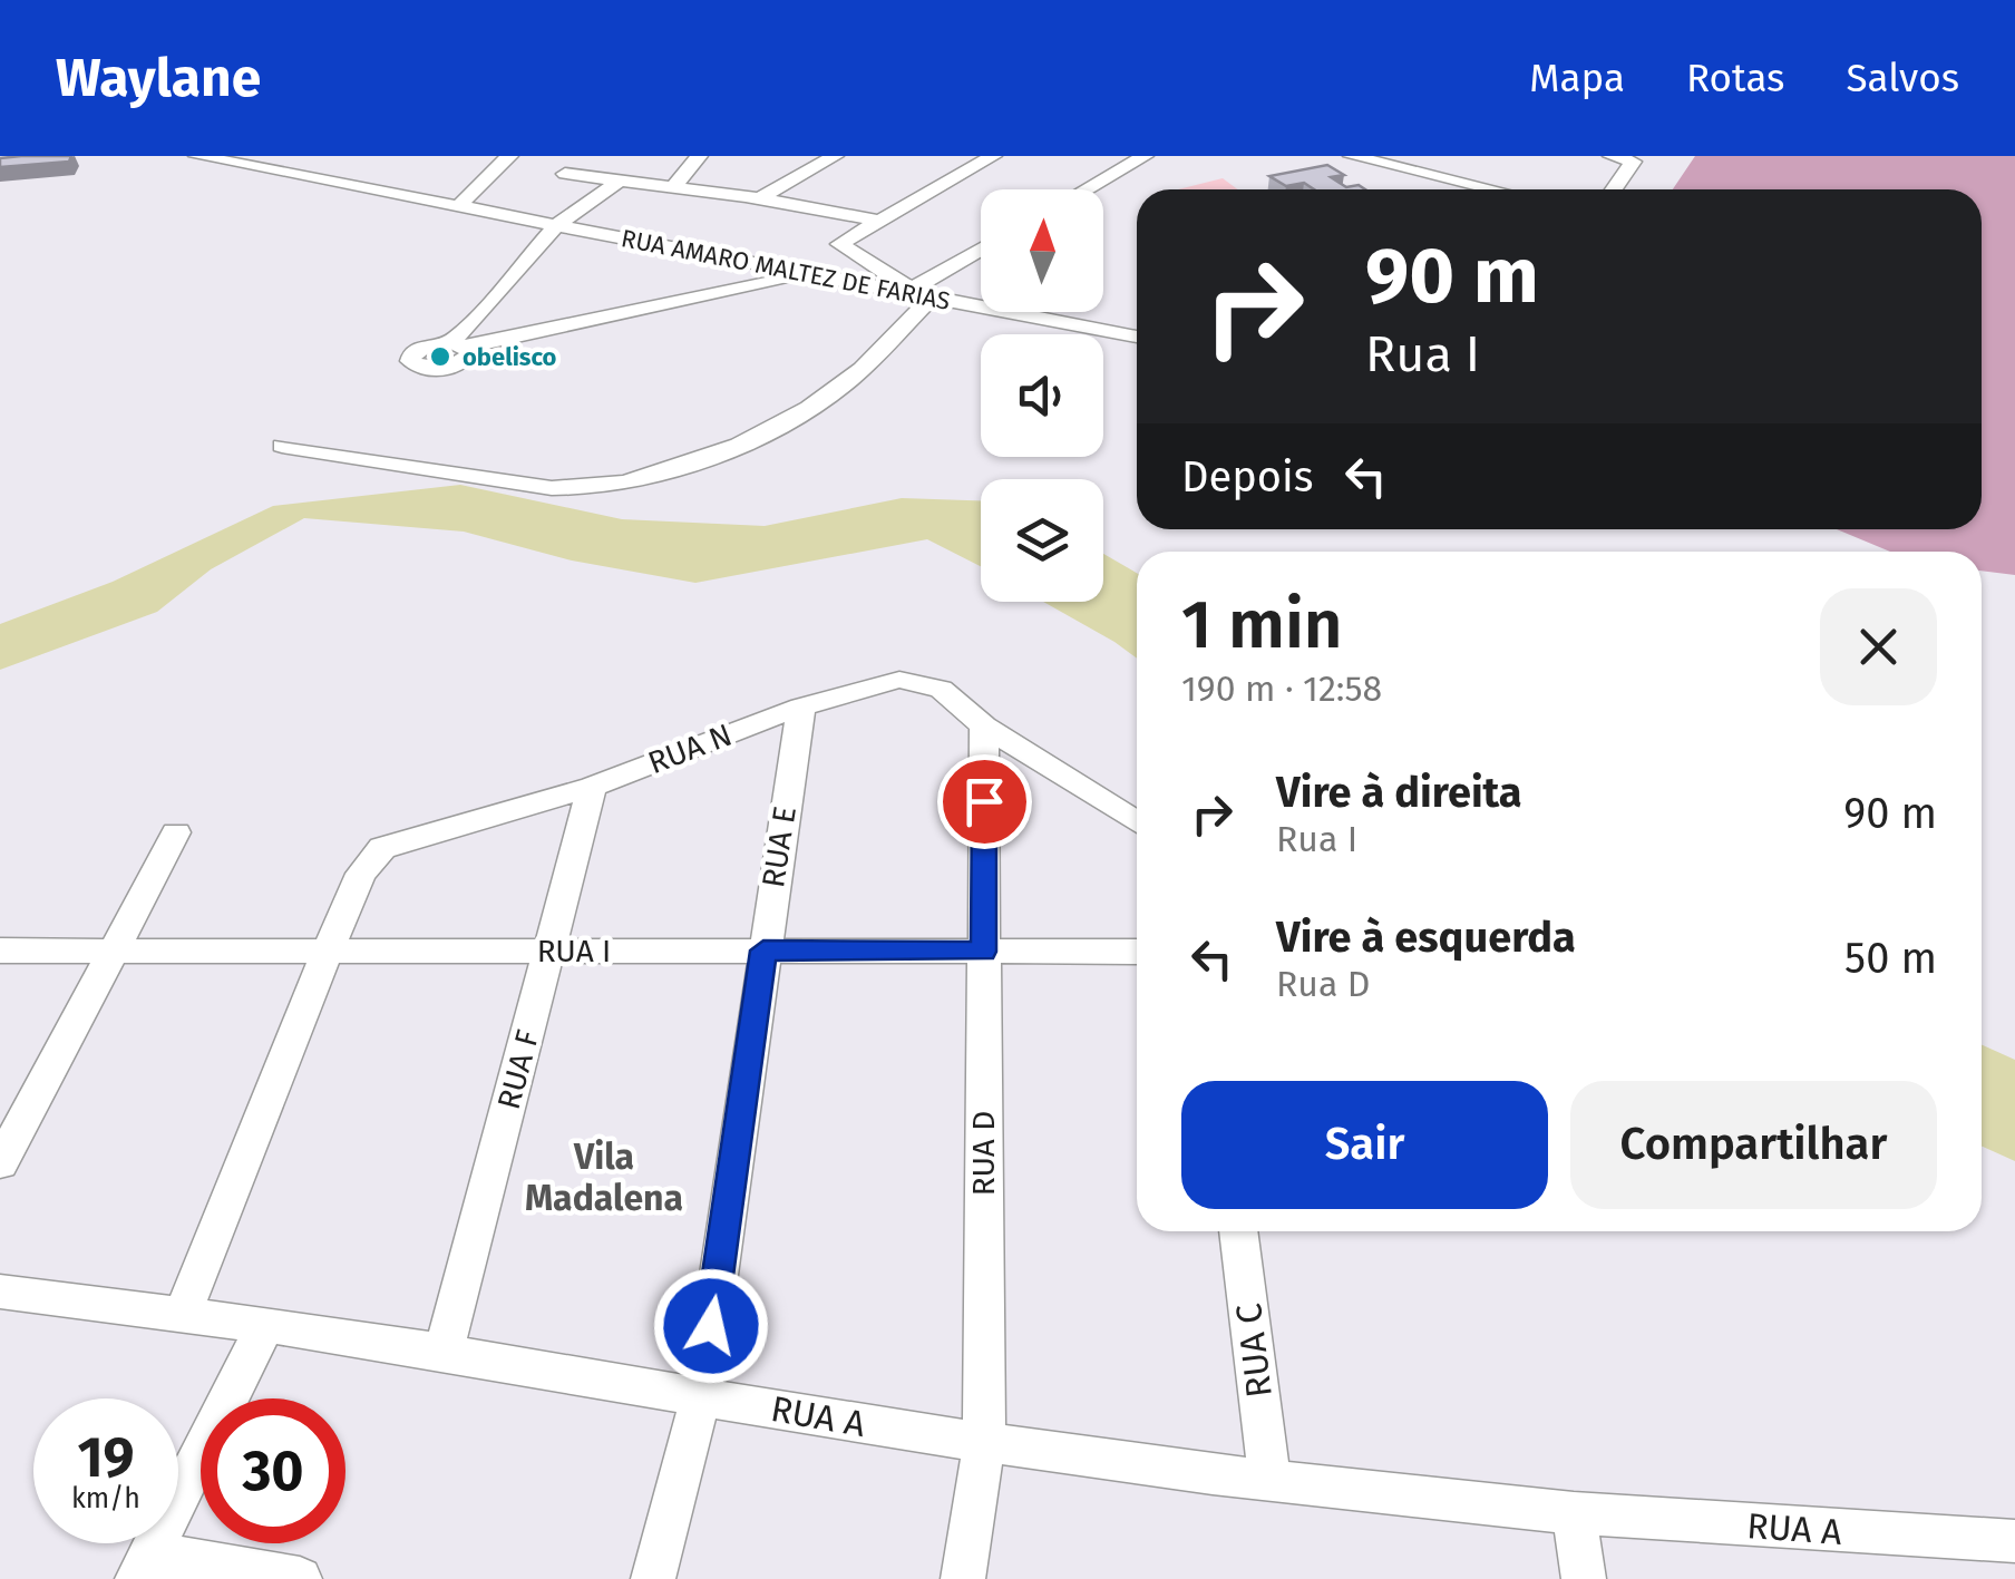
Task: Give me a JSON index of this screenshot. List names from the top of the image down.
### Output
{
  "streets": {
    "street": [
      "RUA AMARO MALTEZ DE FARIAS",
      "RUA N",
      "RUA E",
      "RUA I",
      "RUA F",
      "RUA D",
      "RUA C",
      "RUA A"
    ]
  },
  "crossings": [
    ["RUA N", "RUA E"],
    ["RUA N", "RUA I"],
    ["RUA N", "RUA F"],
    ["RUA N", "RUA D"],
    ["RUA E", "RUA I"],
    ["RUA E", "RUA A"],
    ["RUA I", "RUA F"],
    ["RUA I", "RUA D"],
    ["RUA F", "RUA A"],
    ["RUA D", "RUA A"],
    ["RUA C", "RUA A"]
  ],
  "districts": ["Vila Madalena"],
  "places": ["obelisco"],
  "north": "top",
  "page": {
    "header": "Waylane",
    "nav": ["Mapa", "Rotas", "Salvos"],
    "turn": ["90 m", "Rua I"],
    "then": "Depois",
    "heading": ["1 min", "190 m · 12:58"],
    "list": [
      {
        "name": "Vire à direita",
        "note": "Rua I",
        "value": "90 m"
      },
      {
        "name": "Vire à esquerda",
        "note": "Rua D",
        "value": "50 m"
      }
    ],
    "buttons": ["Sair", "Compartilhar"],
    "speed": "19 km/h",
    "limit": "30"
  }
}
